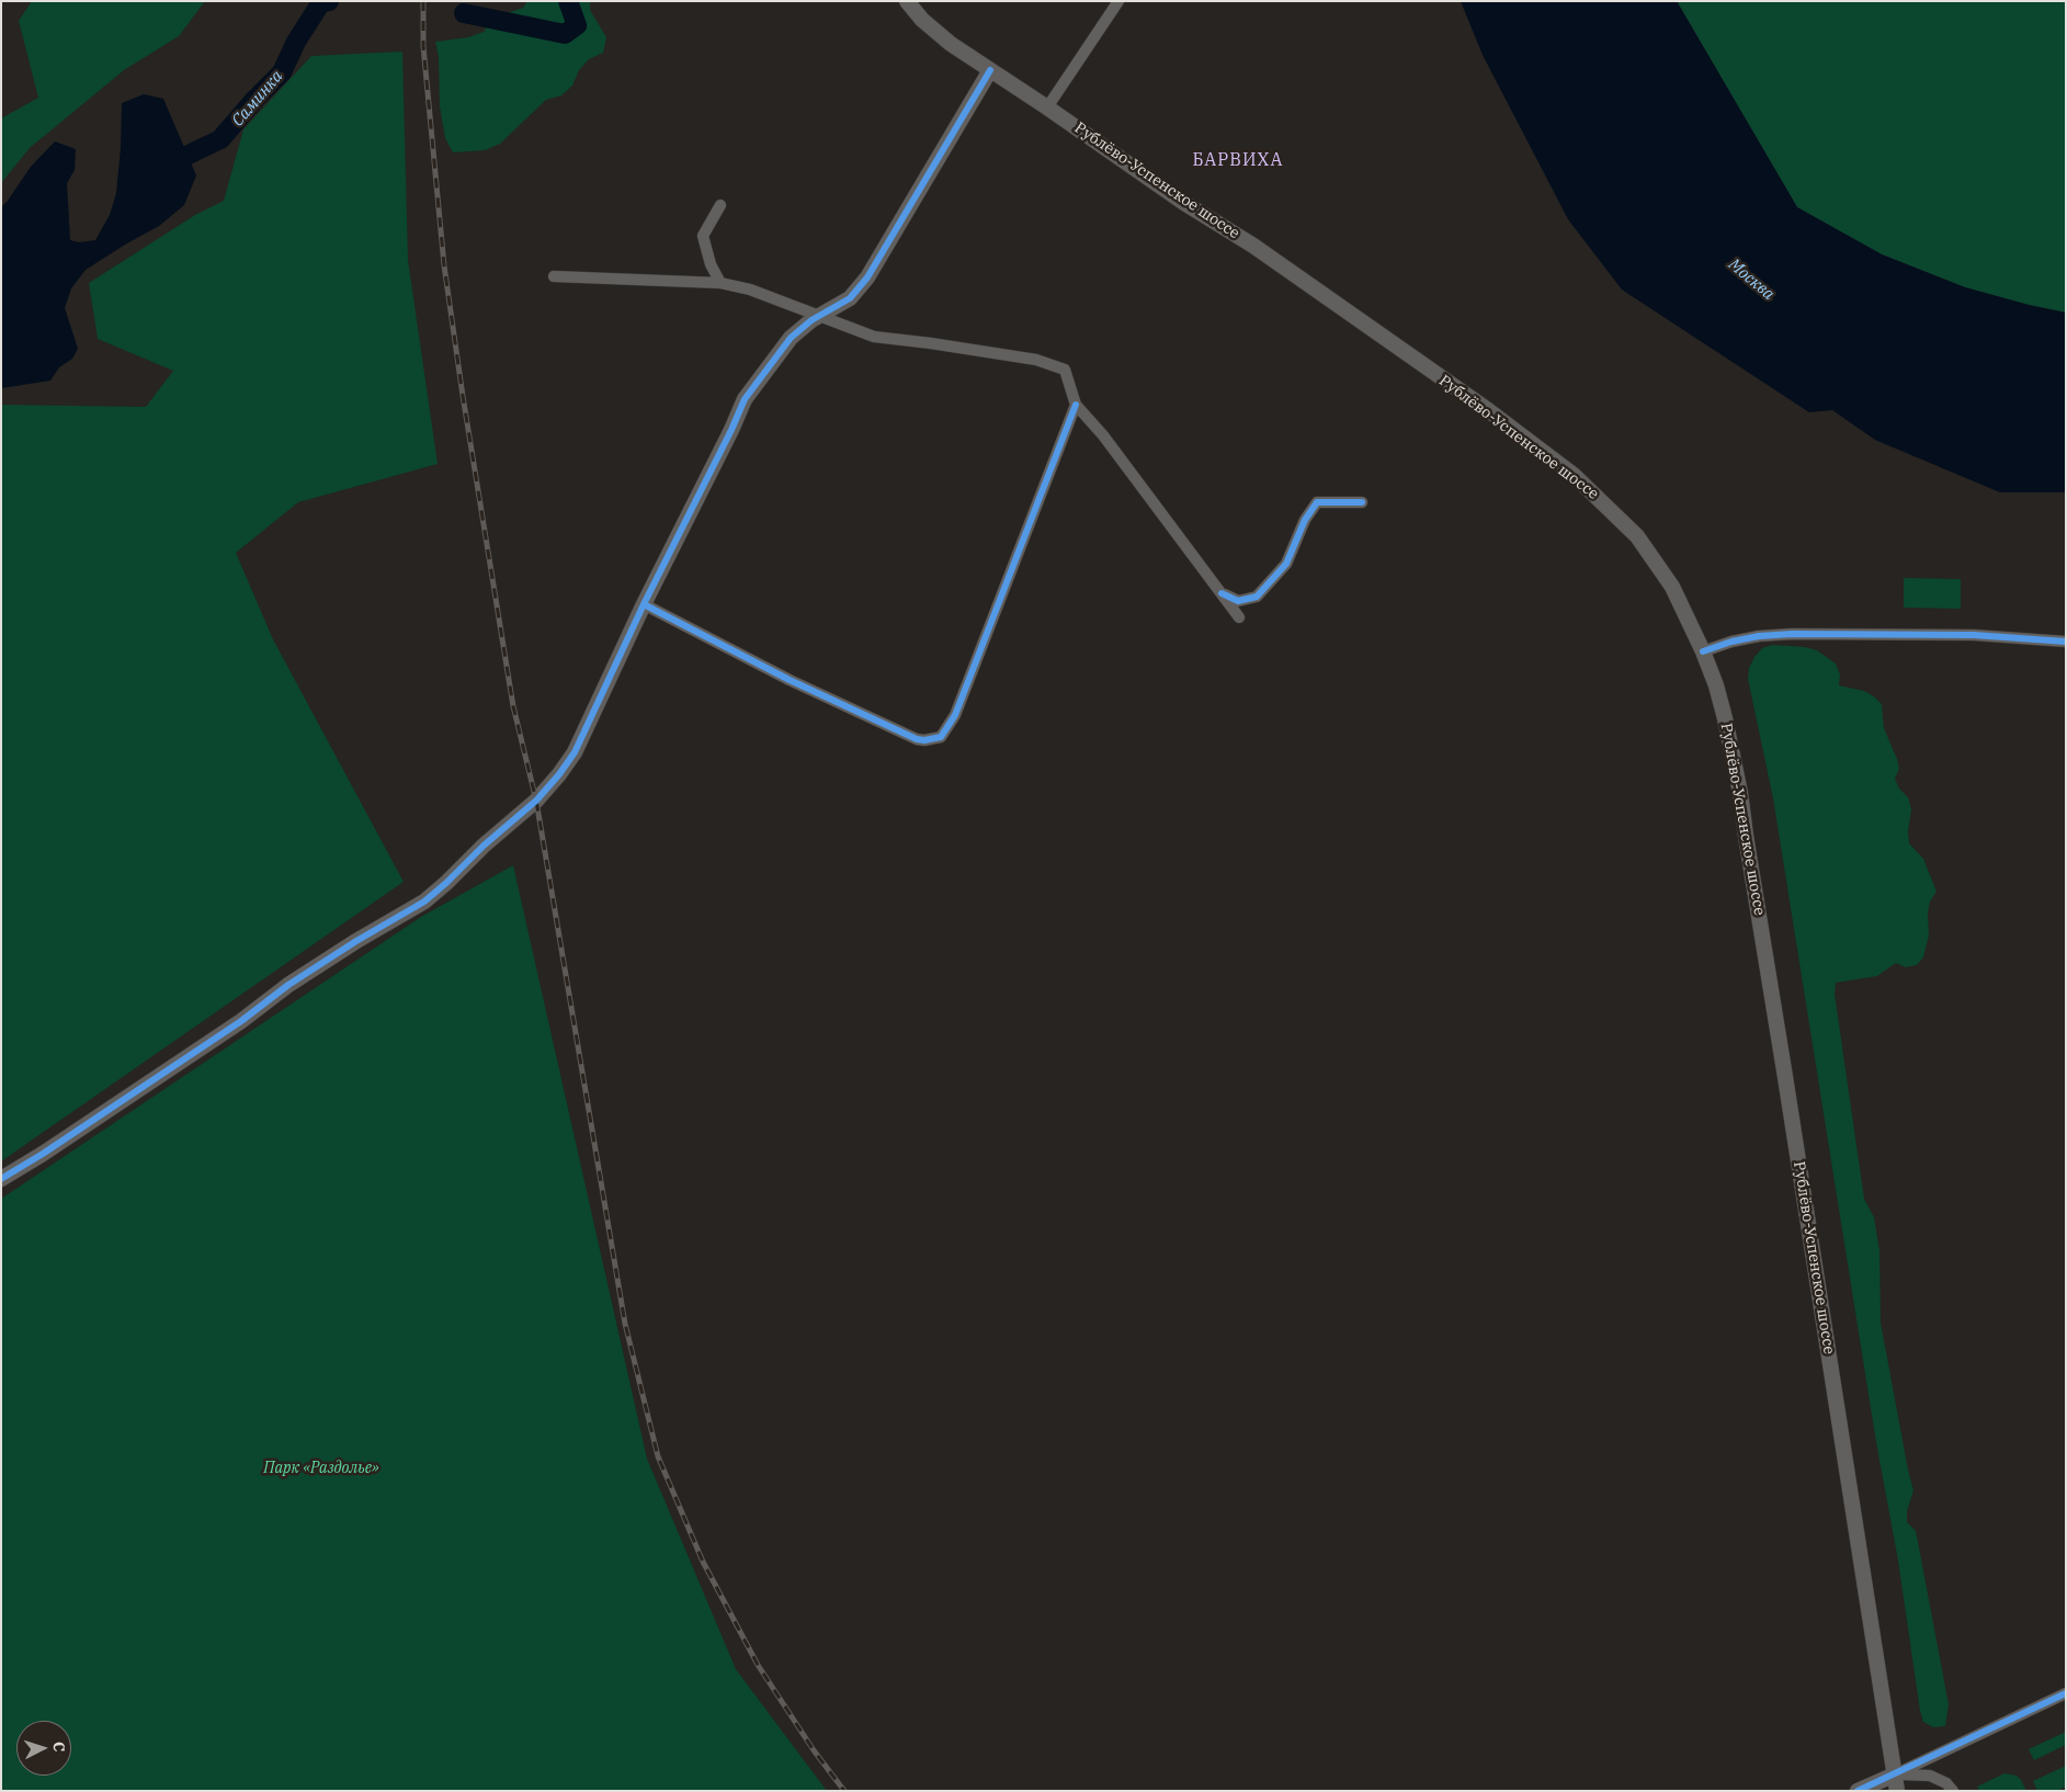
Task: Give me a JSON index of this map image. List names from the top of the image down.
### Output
{
  "streets": {
    "main road": ["Рублёво-Успенское шоссе"]
  },
  "districts": ["БАРВИХА"],
  "water": ["Саминка", "Москва"],
  "parks": ["Парк «Раздолье»"],
  "north": "right"
}
